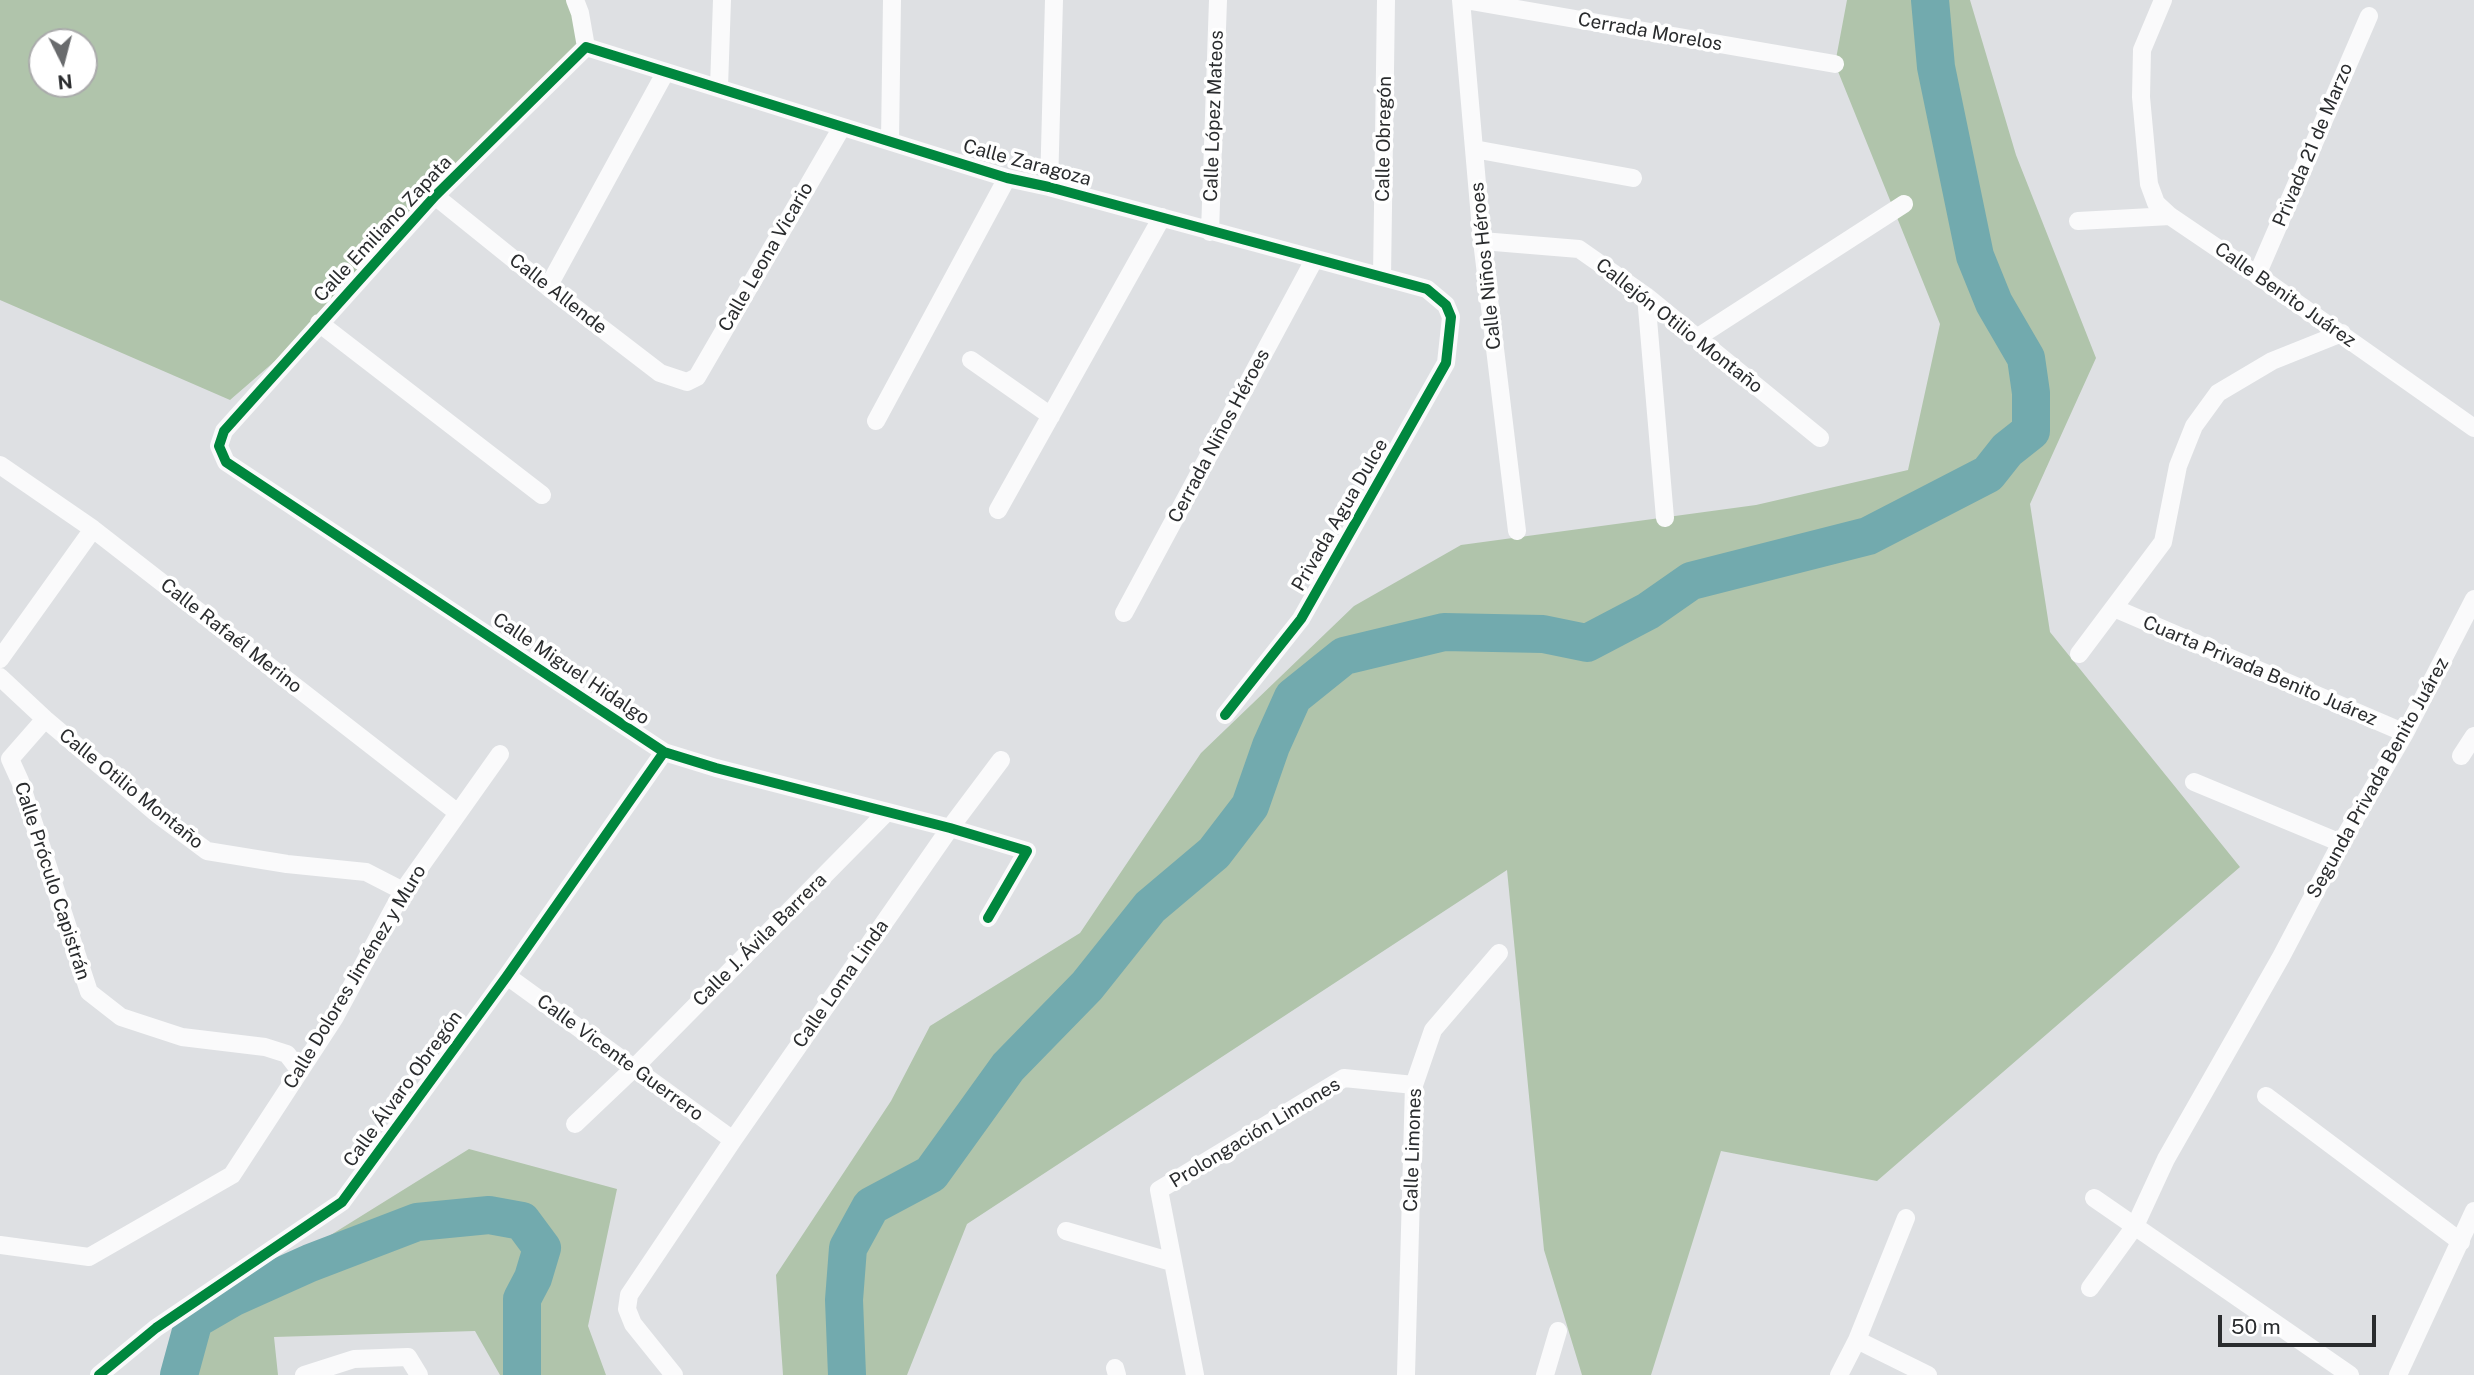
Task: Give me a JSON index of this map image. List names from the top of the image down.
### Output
{
  "streets": {
    "street": [
      "Cerrada Morelos",
      "Calle López Mateos",
      "Calle Obregón",
      "Privada 21 de Marzo",
      "Calle Zaragoza",
      "Calle Emiliano Zapata",
      "Calle Leona Vicario",
      "Calle Niños Héroes",
      "Calle Allende",
      "Calle Benito Juárez",
      "Callejón Otilio Montaño",
      "Cerrada Niños Héroes",
      "Privada Agua Dulce",
      "Calle Rafaél Merino",
      "Calle Miguel Hidalgo",
      "Cuarta Privada Benito Juárez",
      "Segunda Privada Benito Juárez",
      "Calle Otilio Montaño",
      "Calle Próculo Capistrán",
      "Calle J. Ávila Barrera",
      "Calle Dolores Jiménez y Muro",
      "Calle Loma Linda",
      "Calle Vicente Guerrero",
      "Calle Álvaro Obregón",
      "Prolongación Limones",
      "Calle Limones"
    ]
  },
  "crossings": [
    ["Cerrada Morelos", "Calle Niños Héroes"],
    ["Calle López Mateos", "Calle Zaragoza"],
    ["Calle Obregón", "Calle Zaragoza"],
    ["Privada 21 de Marzo", "Calle Benito Juárez"],
    ["Calle Zaragoza", "Calle Emiliano Zapata"],
    ["Calle Zaragoza", "Calle Leona Vicario"],
    ["Calle Zaragoza", "Cerrada Niños Héroes"],
    ["Calle Zaragoza", "Privada Agua Dulce"],
    ["Calle Emiliano Zapata", "Calle Allende"],
    ["Calle Emiliano Zapata", "Calle Miguel Hidalgo"],
    ["Calle Leona Vicario", "Calle Allende"],
    ["Calle Niños Héroes", "Callejón Otilio Montaño"],
    ["Calle Rafaél Merino", "Calle Dolores Jiménez y Muro"],
    ["Calle Miguel Hidalgo", "Calle J. Ávila Barrera"],
    ["Calle Miguel Hidalgo", "Calle Loma Linda"],
    ["Calle Miguel Hidalgo", "Calle Álvaro Obregón"],
    ["Cuarta Privada Benito Juárez", "Segunda Privada Benito Juárez"],
    ["Calle Otilio Montaño", "Calle Próculo Capistrán"],
    ["Calle Otilio Montaño", "Calle Dolores Jiménez y Muro"],
    ["Calle Próculo Capistrán", "Calle Dolores Jiménez y Muro"],
    ["Calle J. Ávila Barrera", "Calle Vicente Guerrero"],
    ["Calle Loma Linda", "Calle Vicente Guerrero"],
    ["Calle Vicente Guerrero", "Calle Álvaro Obregón"],
    ["Prolongación Limones", "Calle Limones"]
  ],
  "scale_bar": "50 m",
  "north": "bottom"
}
